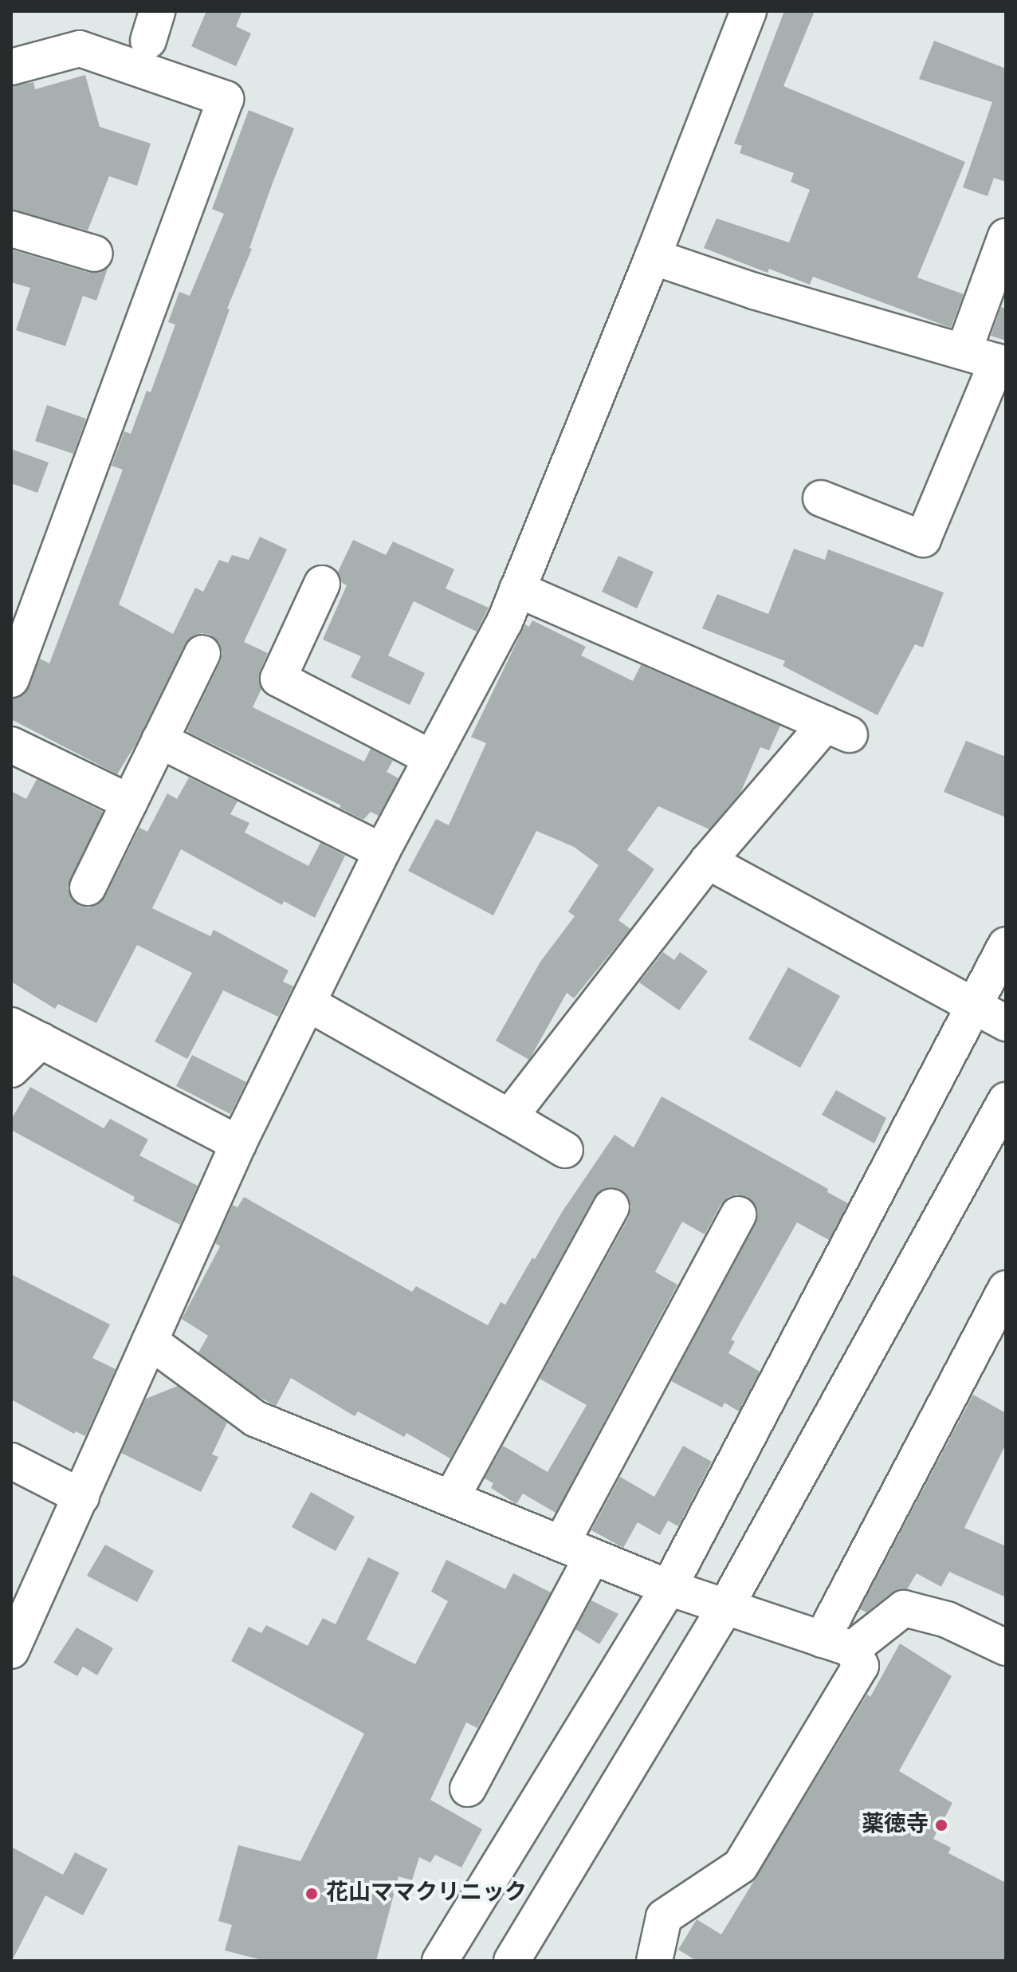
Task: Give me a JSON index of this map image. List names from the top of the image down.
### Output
{
  "places": ["薬徳寺", "花山ママクリニック"]
}
